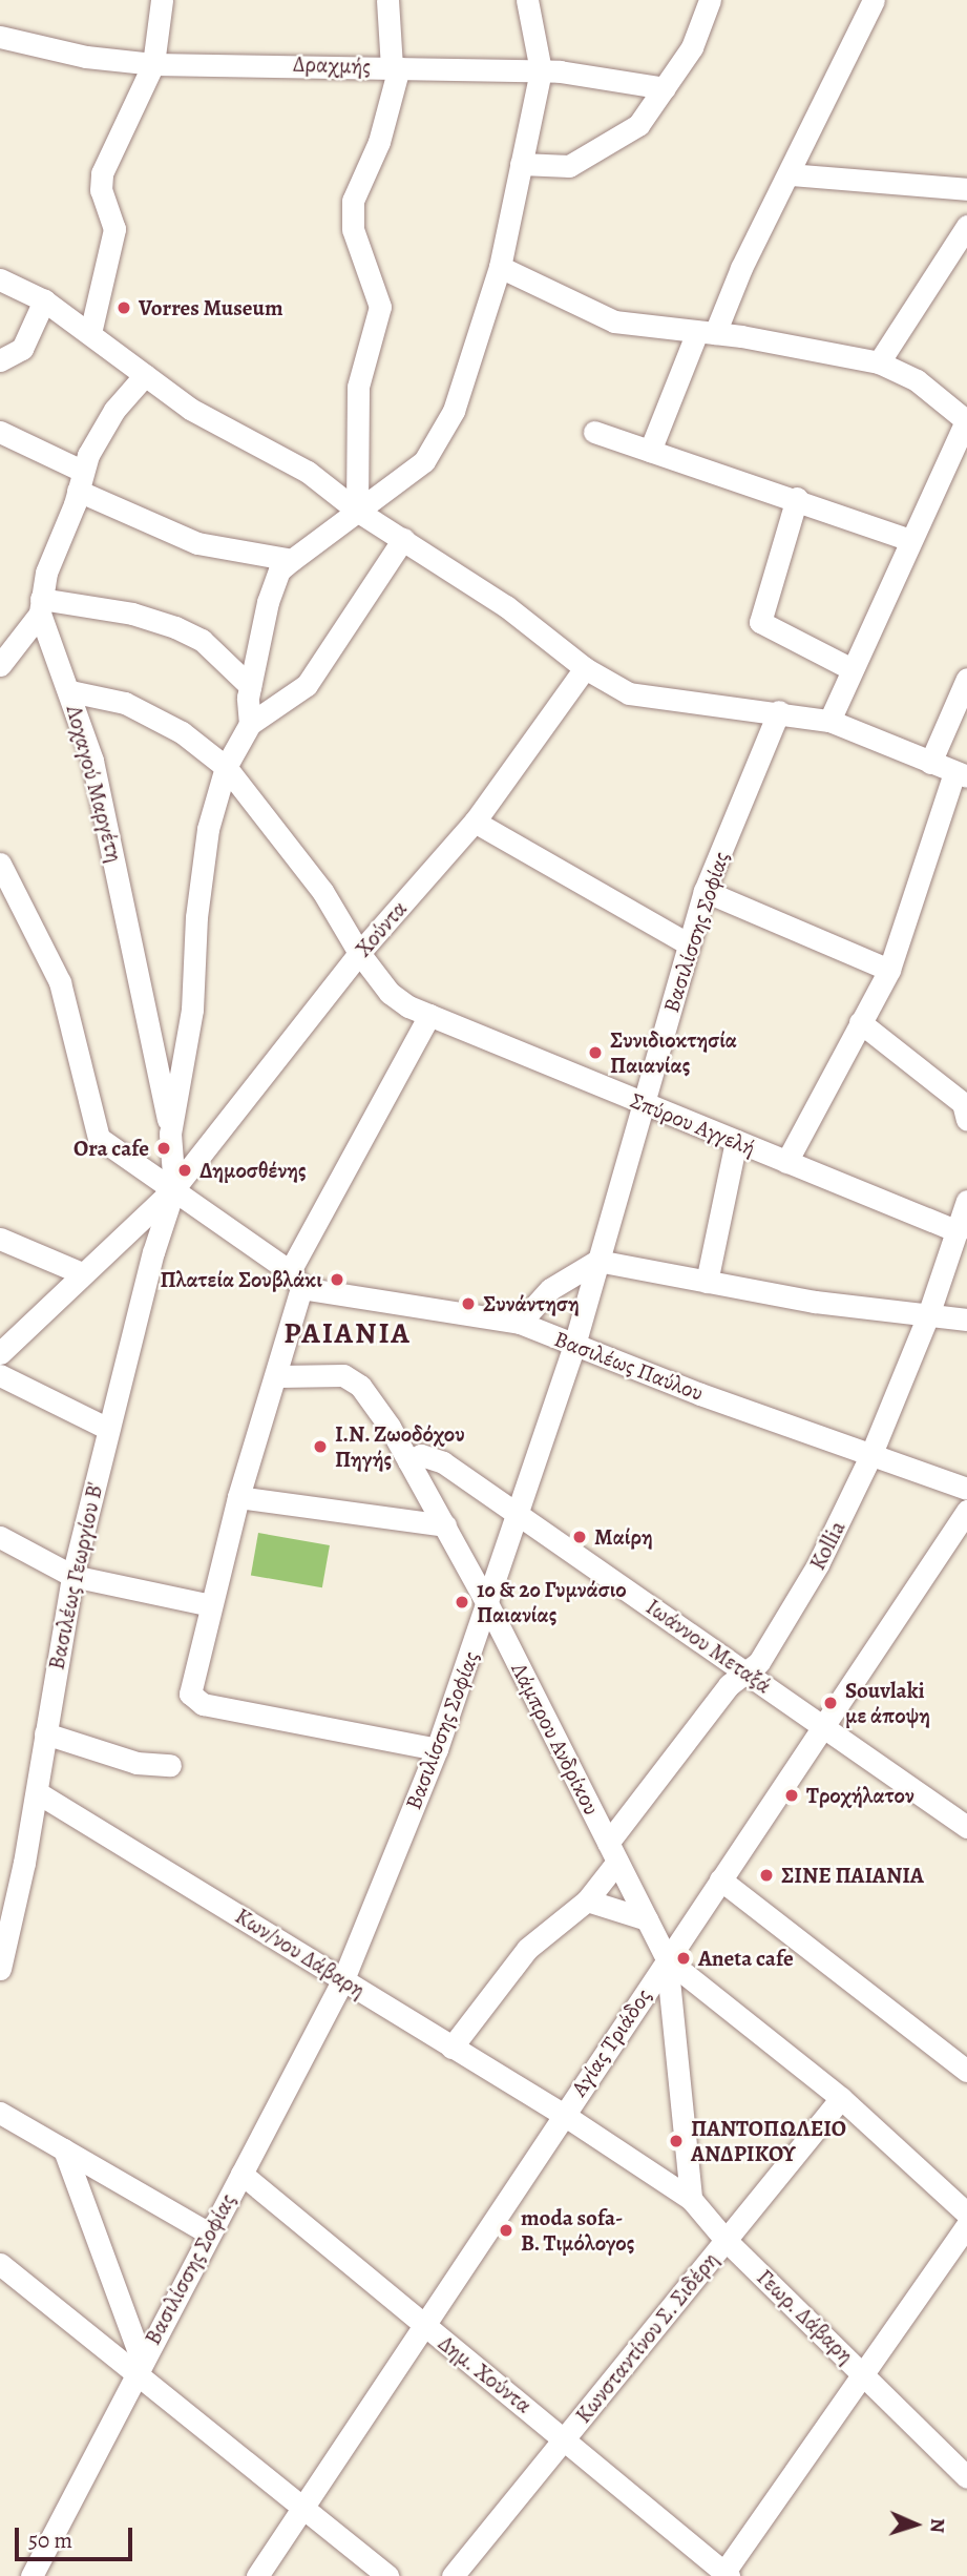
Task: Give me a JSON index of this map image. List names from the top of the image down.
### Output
{
  "streets": {
    "street": [
      "Δραχμής",
      "Λοχαγού Μαργέτη",
      "Χούντα",
      "Βασιλίσσης Σοφίας",
      "Σπύρου Αγγελή",
      "Βασιλέως Παύλου",
      "Kollia",
      "Βασιλέως Γεωργίου Β'",
      "Ιωάννου Μεταξά",
      "Λάμπρου Ανδρίκου",
      "Κων/νου Δάβαρη",
      "Αγίας Τριάδος",
      "Γεωρ. Δάβαρη",
      "Κωνσταντίνου Σ. Σιδέρη",
      "Δημ. Χούντα"
    ]
  },
  "crossings": [
    ["Λοχαγού Μαργέτη", "Σπύρου Αγγελή"],
    ["Χούντα", "Σπύρου Αγγελή"],
    ["Χούντα", "Βασιλέως Γεωργίου Β'"],
    ["Βασιλίσσης Σοφίας", "Σπύρου Αγγελή"],
    ["Βασιλίσσης Σοφίας", "Βασιλέως Παύλου"],
    ["Βασιλίσσης Σοφίας", "Ιωάννου Μεταξά"],
    ["Βασιλίσσης Σοφίας", "Λάμπρου Ανδρίκου"],
    ["Βασιλίσσης Σοφίας", "Κων/νου Δάβαρη"],
    ["Βασιλίσσης Σοφίας", "Δημ. Χούντα"],
    ["Σπύρου Αγγελή", "Kollia"],
    ["Βασιλέως Παύλου", "Kollia"],
    ["Kollia", "Ιωάννου Μεταξά"],
    ["Kollia", "Λάμπρου Ανδρίκου"],
    ["Kollia", "Κων/νου Δάβαρη"],
    ["Βασιλέως Γεωργίου Β'", "Κων/νου Δάβαρη"],
    ["Ιωάννου Μεταξά", "Λάμπρου Ανδρίκου"],
    ["Ιωάννου Μεταξά", "Αγίας Τριάδος"],
    ["Λάμπρου Ανδρίκου", "Αγίας Τριάδος"],
    ["Λάμπρου Ανδρίκου", "Γεωρ. Δάβαρη"],
    ["Κων/νου Δάβαρη", "Αγίας Τριάδος"],
    ["Κων/νου Δάβαρη", "Γεωρ. Δάβαρη"],
    ["Αγίας Τριάδος", "Γεωρ. Δάβαρη"],
    ["Αγίας Τριάδος", "Δημ. Χούντα"],
    ["Γεωρ. Δάβαρη", "Κωνσταντίνου Σ. Σιδέρη"],
    ["Κωνσταντίνου Σ. Σιδέρη", "Δημ. Χούντα"]
  ],
  "districts": ["PAIANIA"],
  "places": [
    "Vorres Museum",
    "Συνιδιοκτησία Παιανίας",
    "Ora cafe",
    "Δημοσθένης",
    "Πλατεία Σουβλάκι",
    "Συνάντηση",
    "Ι.Ν. Ζωοδόχου Πηγής",
    "Μαίρη",
    "1ο & 2ο Γυμνάσιο Παιανίας",
    "Souvlaki με άποψη",
    "Τροχήλατον",
    "ΣΙΝΕ ΠΑΙΑΝΙΑ",
    "Aneta cafe",
    "ΠΑΝΤΟΠΩΛΕΙΟ ΑΝΔΡΙΚΟΥ",
    "moda sofa- Β. Τιμόλογος"
  ],
  "scale_bar": "50 m",
  "north": "right"
}
